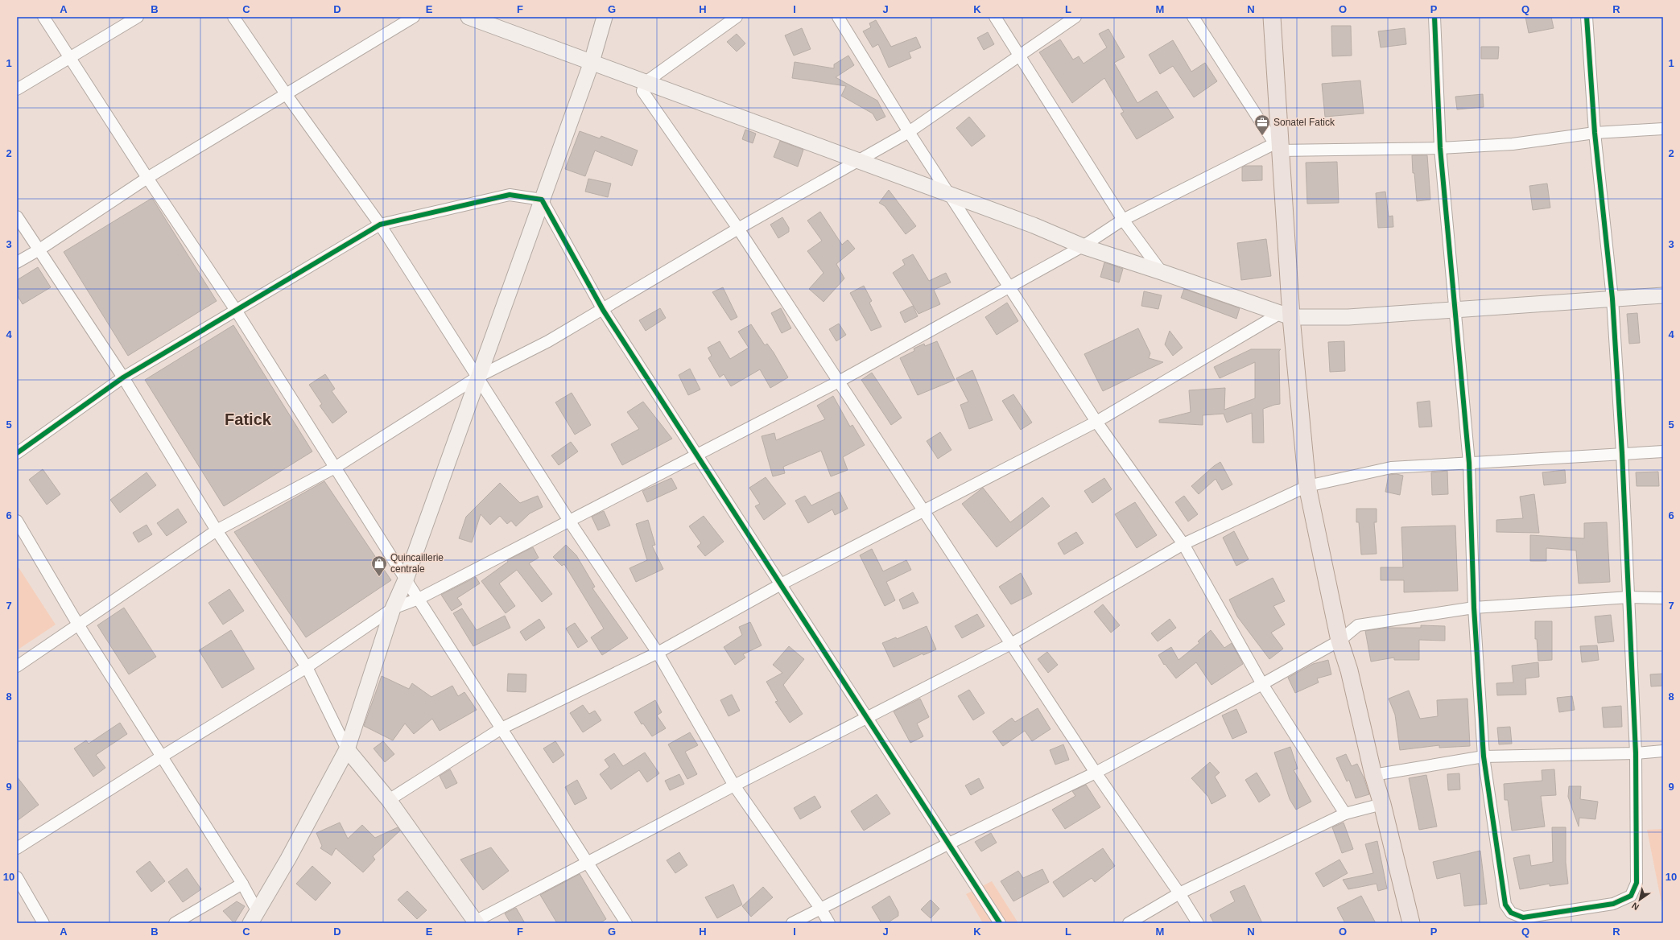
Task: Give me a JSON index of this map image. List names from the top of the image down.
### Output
{
  "districts": ["Fatick"],
  "places": {
    "office": ["Sonatel Fatick"],
    "shop": ["Quincaillerie centrale"]
  },
  "north": "bottom left",
  "grid": {
    "columns": [
      "A",
      "B",
      "C",
      "D",
      "E",
      "F",
      "G",
      "H",
      "I",
      "J",
      "K",
      "L",
      "M",
      "N",
      "O",
      "P",
      "Q",
      "R"
    ],
    "rows": [
      "1",
      "2",
      "3",
      "4",
      "5",
      "6",
      "7",
      "8",
      "9",
      "10"
    ]
  }
}
